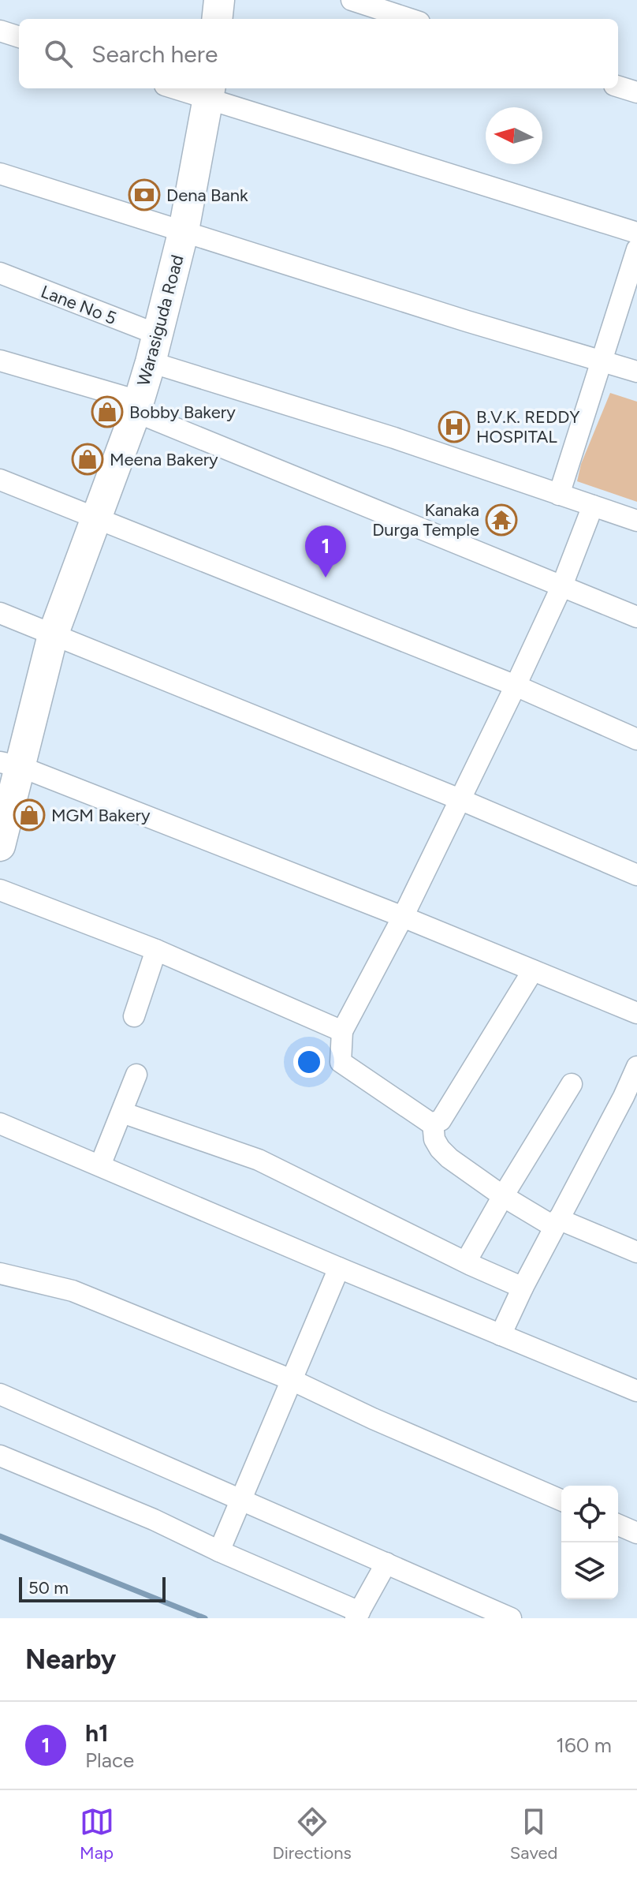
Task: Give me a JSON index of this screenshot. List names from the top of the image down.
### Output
{
  "streets": {
    "street": ["Lane No 5", "Warasiguda Road"]
  },
  "crossings": [
    ["Lane No 5", "Warasiguda Road"]
  ],
  "places": {
    "bank": ["Dena Bank"],
    "shop": ["Bobby Bakery", "Meena Bakery", "MGM Bakery"],
    "hospital": ["B.V.K. REDDY HOSPITAL"],
    "temple": ["Kanaka Durga Temple"]
  },
  "scale_bar": "50 m",
  "north": "left",
  "page": {
    "search": "Search here",
    "pins": "1",
    "scale": "50 m",
    "heading": "Nearby",
    "list": [
      {
        "mark": "1",
        "name": "h1",
        "note": "Place",
        "value": "160 m"
      }
    ],
    "nav": ["Map", "Directions", "Saved"]
  }
}
